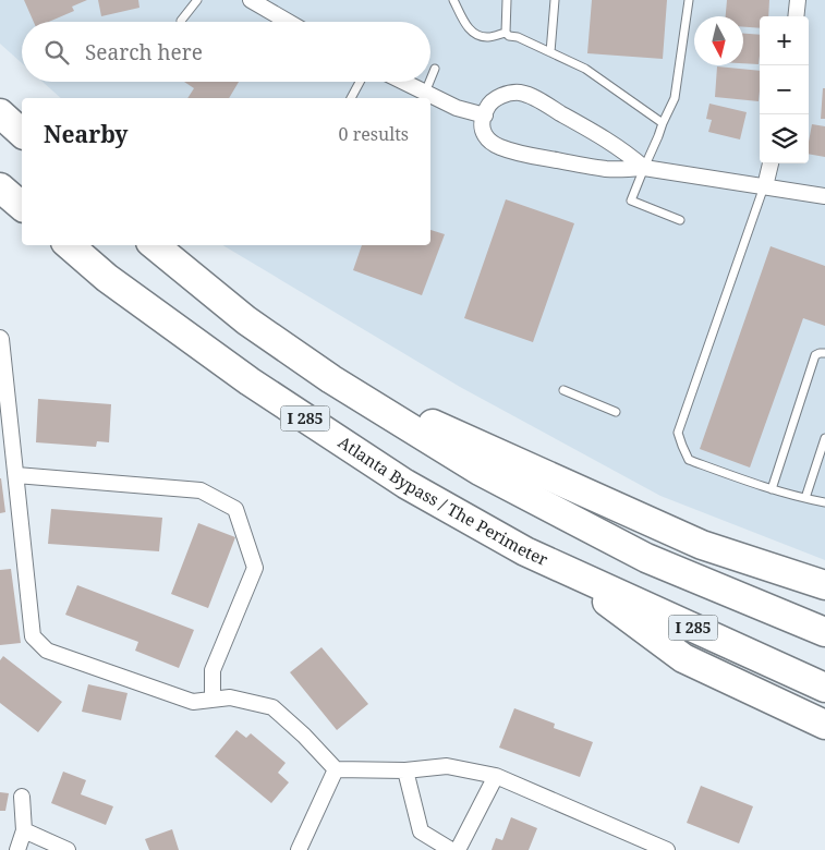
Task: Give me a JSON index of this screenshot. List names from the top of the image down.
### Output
{
  "streets": {
    "highway": ["I 285", "Atlanta Bypass / The Perimeter"]
  },
  "north": "bottom",
  "page": {
    "map_buttons": ["+", "−"],
    "search": "Search here",
    "heading": ["Nearby", "0 results"]
  }
}
